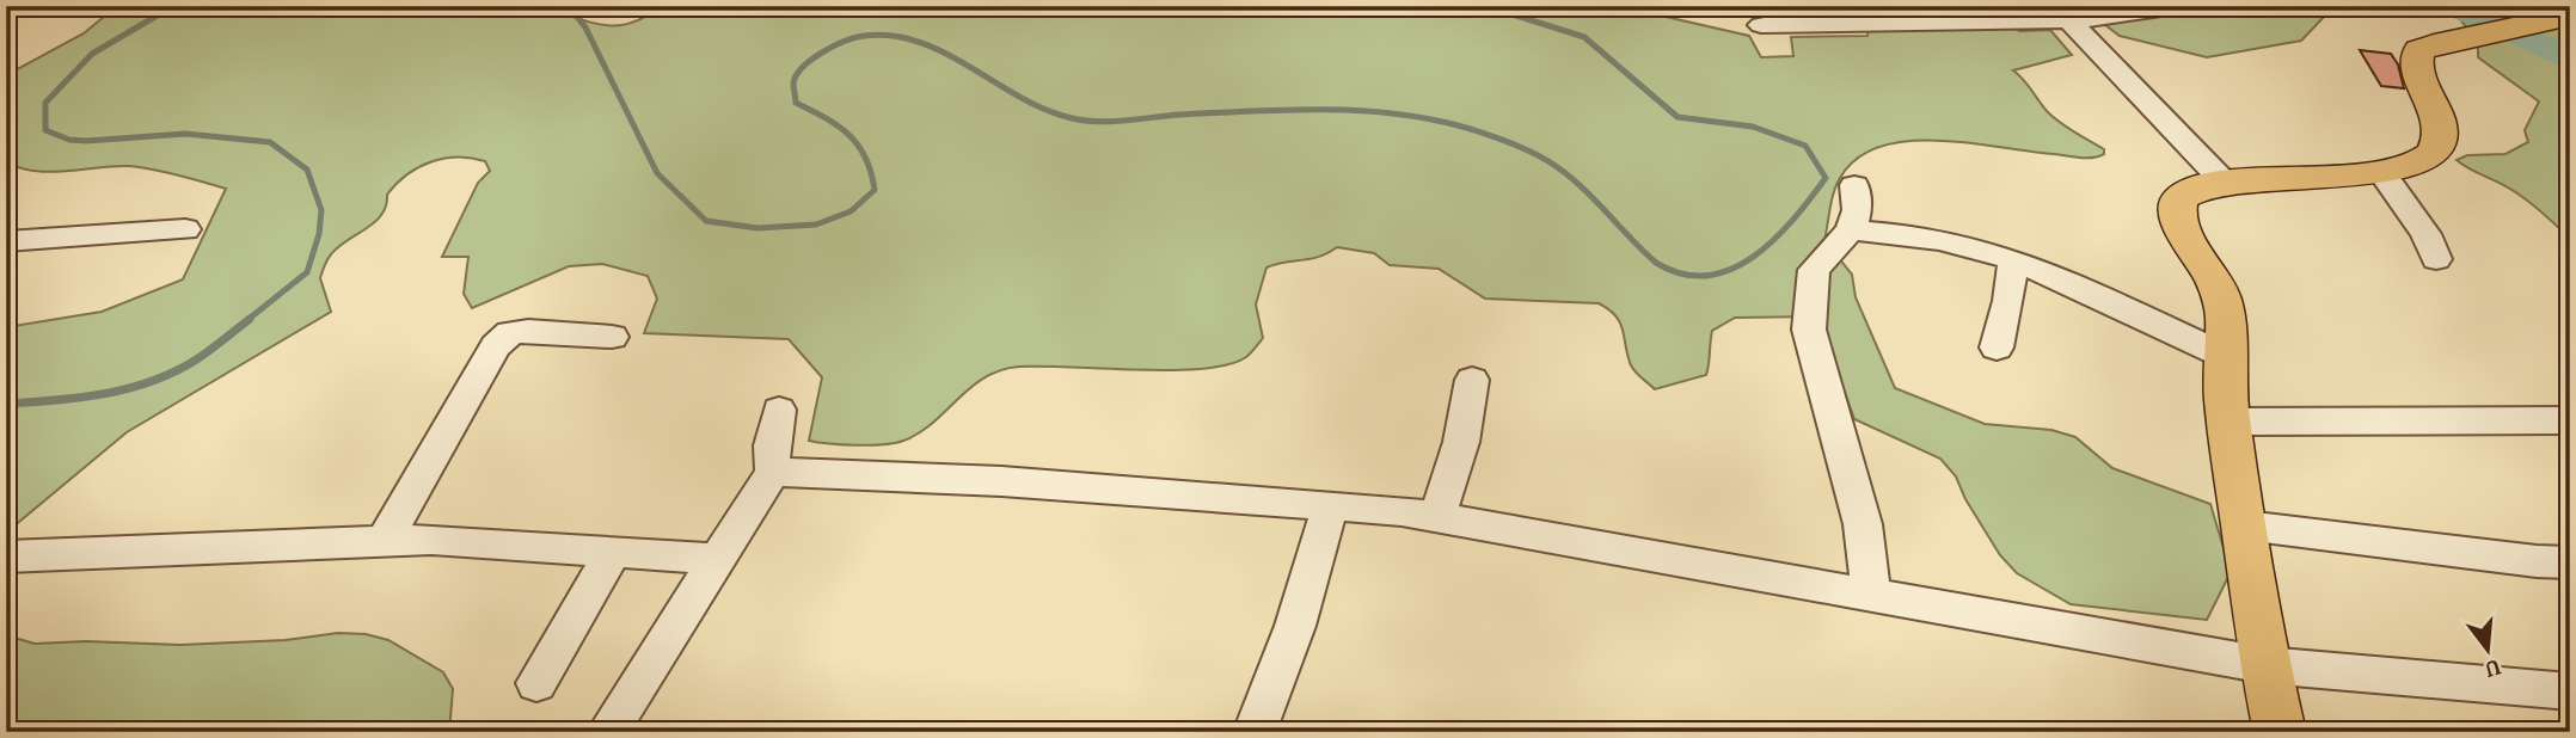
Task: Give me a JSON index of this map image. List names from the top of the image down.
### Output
{
  "north": "bottom"
}
